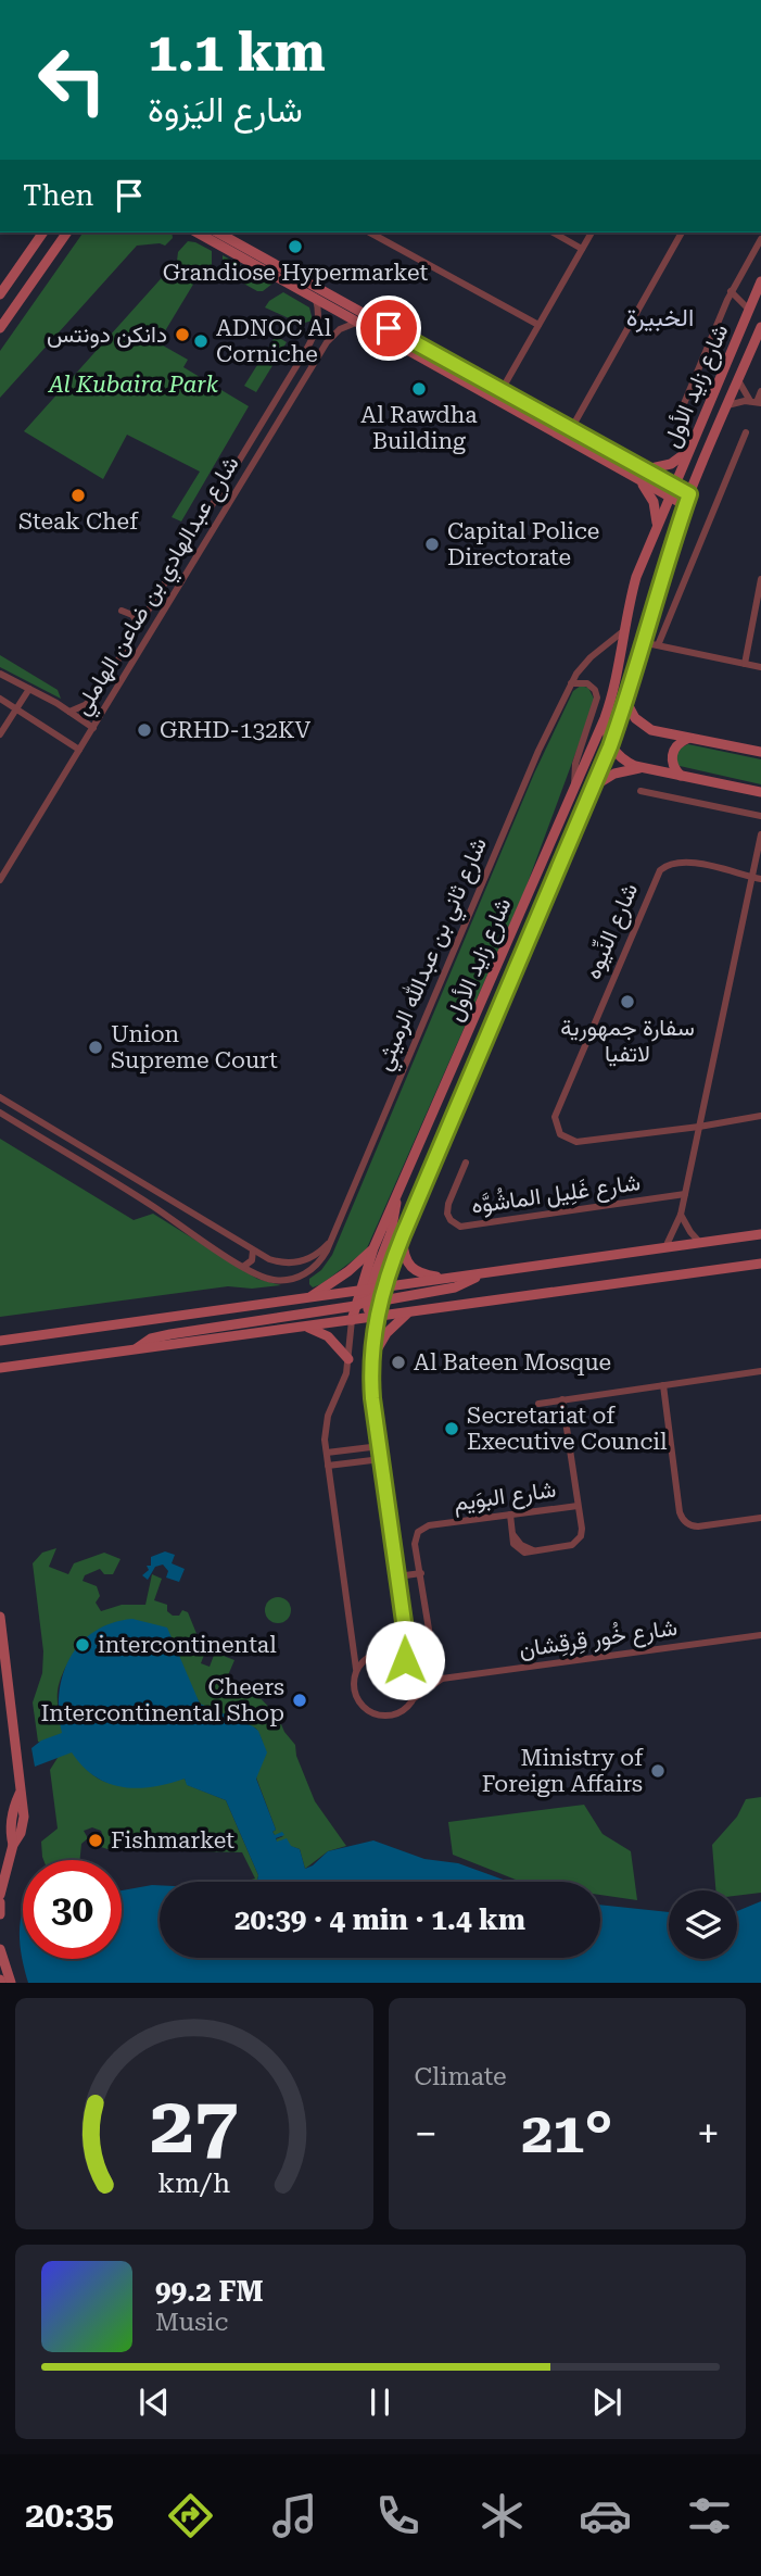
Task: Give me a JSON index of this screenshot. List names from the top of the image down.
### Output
{
  "streets": {
    "main road": ["شارع زايد الأول"],
    "street": [
      "شارع عبدالهادي بن ضاعن الهاملي",
      "شارع النِّيوه",
      "شارع ثاني بن عبدالله الرميثي",
      "شارع غَلِيل الماشُوَّه",
      "شارع البوَيم",
      "شارع خُور قِرقِشان"
    ]
  },
  "crossings": [
    ["شارع زايد الأول", "شارع ثاني بن عبدالله الرميثي"],
    ["شارع زايد الأول", "شارع خُور قِرقِشان"]
  ],
  "districts": ["الخبيرة"],
  "parks": ["Al Kubaira Park"],
  "places": [
    "Grandiose Hypermarket",
    "دانكن دونتس",
    "ADNOC Al Corniche",
    "Al Rawdha Building",
    "Steak Chef",
    "Capital Police Directorate",
    "GRHD-132KV",
    "سفارة جمهورية لاتفيا",
    "Union Supreme Court",
    "Al Bateen Mosque",
    "Secretariat of Executive Council",
    "intercontinental",
    "Cheers Intercontinental Shop",
    "Ministry of Foreign Affairs",
    "Fishmarket"
  ],
  "page": {
    "turn": ["1.1 km", "شارع اليَزوة"],
    "then": "Then",
    "limit": "30",
    "trip": "20:39 · 4 min · 1.4 km",
    "tile": "Climate",
    "heat": ["−", "21°", "+"],
    "song": ["99.2 FM", "Music"],
    "tabs": "20:35",
    "gauge": ["27", "km/h"]
  }
}
